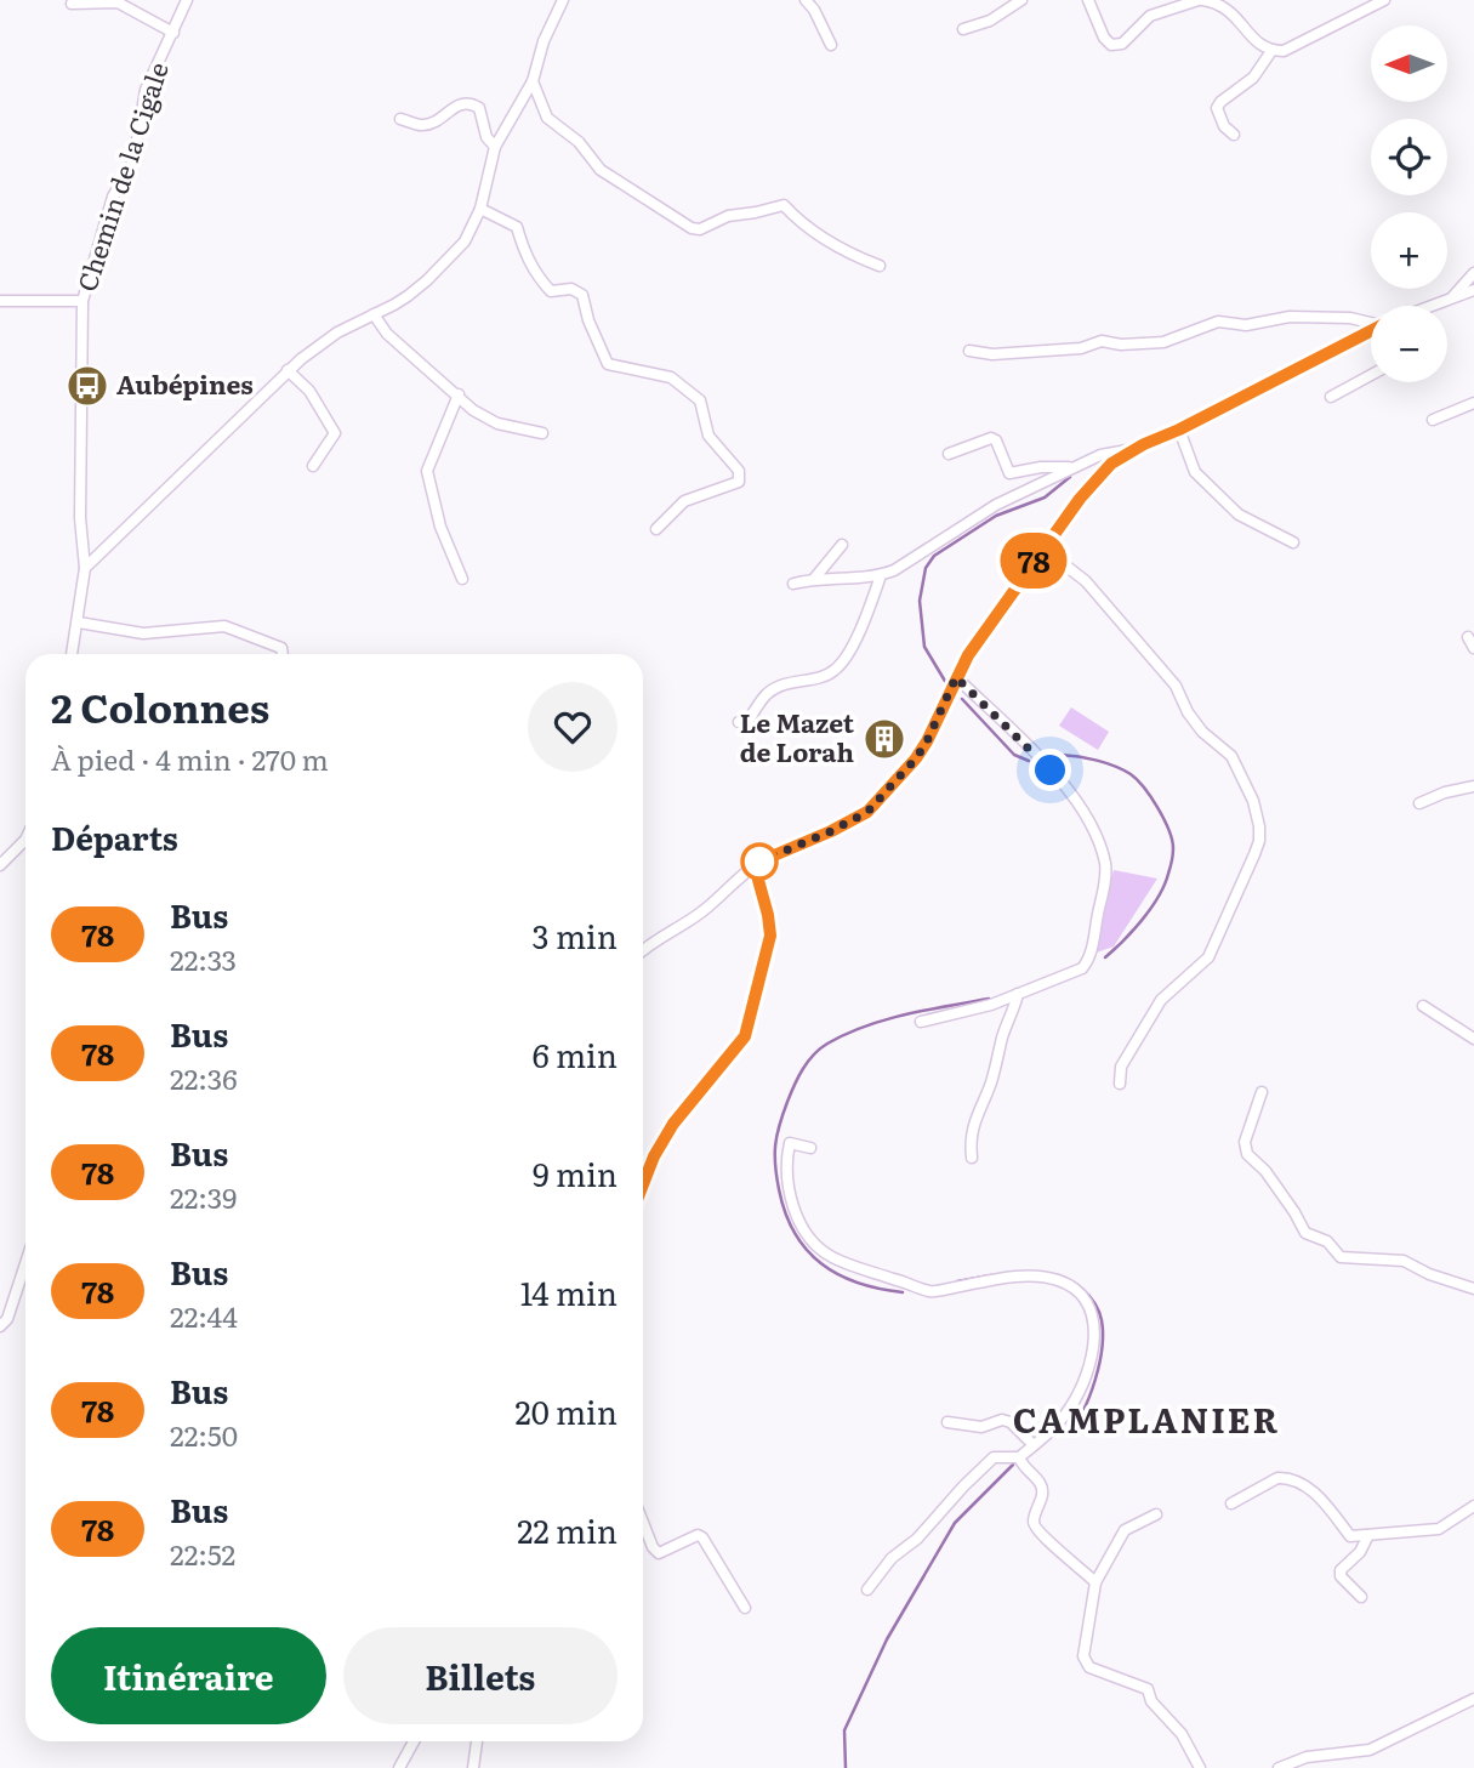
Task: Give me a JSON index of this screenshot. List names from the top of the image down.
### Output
{
  "streets": {
    "street": ["Chemin de la Cigale"]
  },
  "districts": ["CAMPLANIER"],
  "places": {
    "bus stop": ["Aubépines"],
    "building": ["Le Mazet de Lorah"]
  },
  "lines": ["bus line 78"],
  "north": "left",
  "page": {
    "on_map": "78",
    "map_buttons": ["+", "−"],
    "heading": [
      ["2 Colonnes", "À pied · 4 min · 270 m"],
      "Départs"
    ],
    "list": [
      {
        "mark": "78",
        "name": "Bus",
        "note": "22:33",
        "value": "3 min"
      },
      {
        "mark": "78",
        "name": "Bus",
        "note": "22:36",
        "value": "6 min"
      },
      {
        "mark": "78",
        "name": "Bus",
        "note": "22:39",
        "value": "9 min"
      },
      {
        "mark": "78",
        "name": "Bus",
        "note": "22:44",
        "value": "14 min"
      },
      {
        "mark": "78",
        "name": "Bus",
        "note": "22:50",
        "value": "20 min"
      },
      {
        "mark": "78",
        "name": "Bus",
        "note": "22:52",
        "value": "22 min"
      }
    ],
    "buttons": ["Itinéraire", "Billets"]
  }
}
